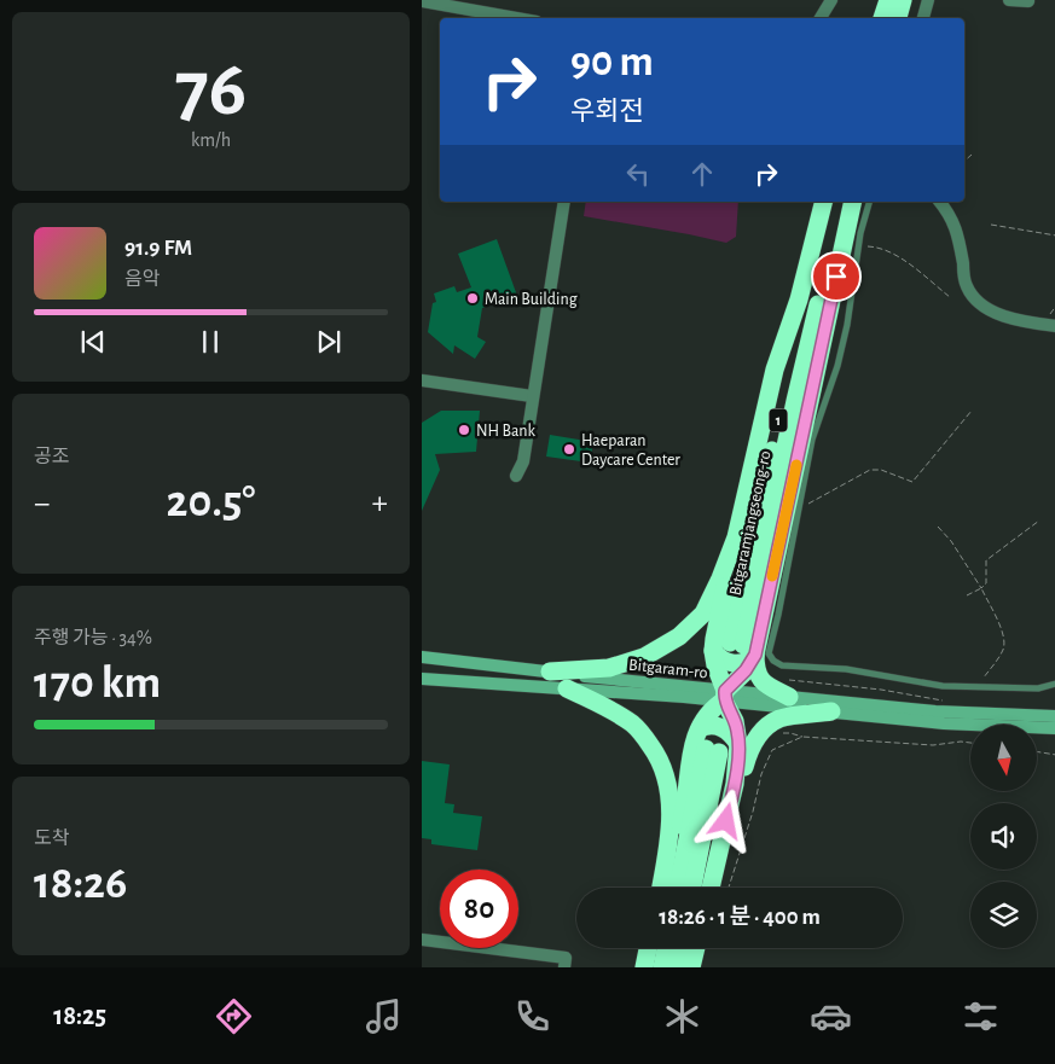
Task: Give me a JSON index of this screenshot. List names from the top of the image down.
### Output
{
  "streets": {
    "highway": ["1", "Bitgaramjangseong-ro"],
    "main road": ["Bitgaram-ro"]
  },
  "places": ["Main Building", "NH Bank", "Haeparan Daycare Center"],
  "north": "bottom",
  "page": {
    "tile": [
      ["76", "km/h"],
      "공조",
      ["주행 가능 · 34%", "170 km"],
      ["도착", "18:26"]
    ],
    "turn": ["90 m", "우회전"],
    "song": ["91.9 FM", "음악"],
    "heat": ["−", "20.5°", "+"],
    "limit": "80",
    "trip": "18:26 · 1 분 · 400 m",
    "tabs": "18:25"
  }
}
